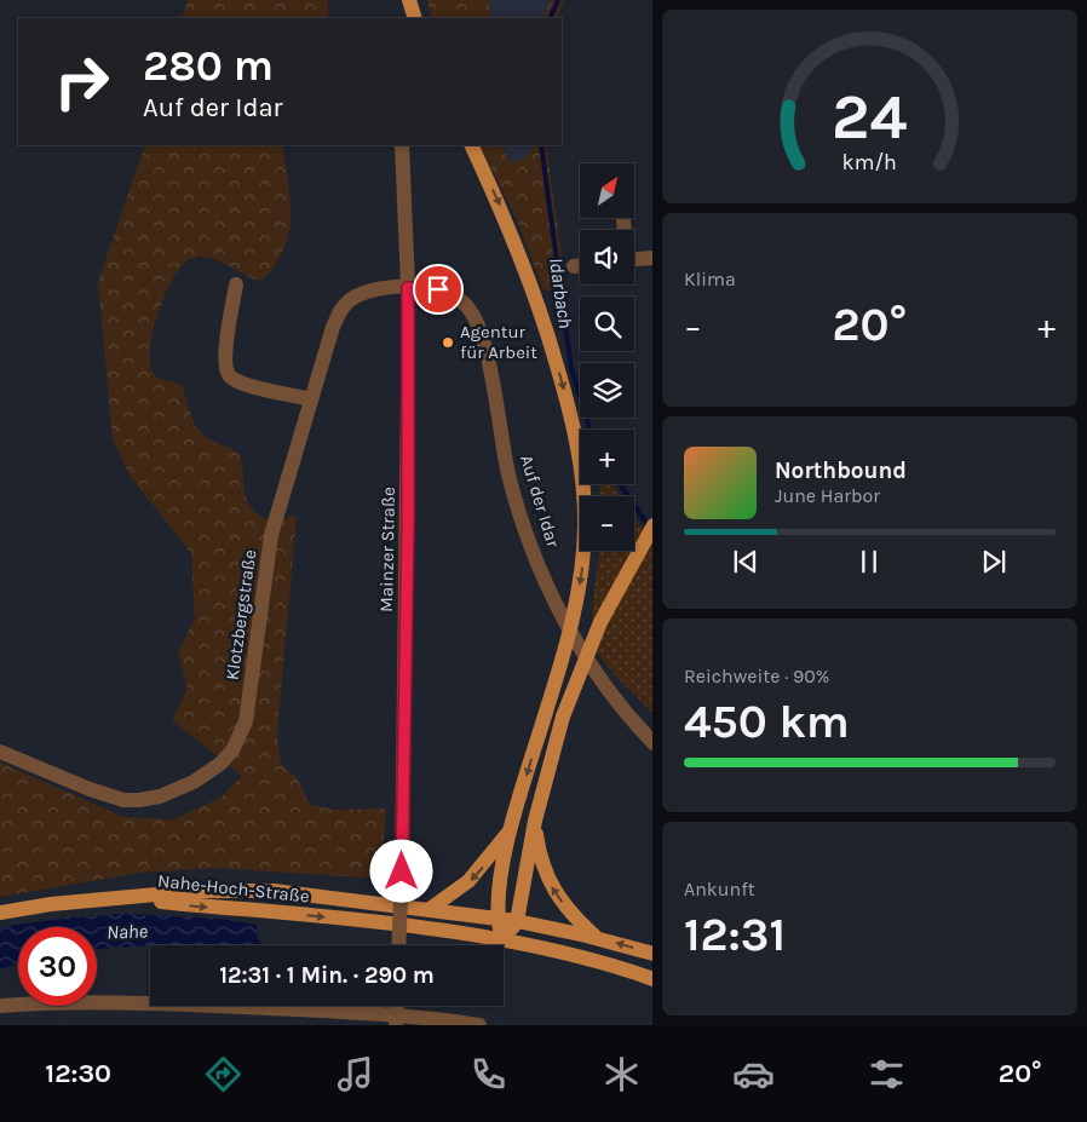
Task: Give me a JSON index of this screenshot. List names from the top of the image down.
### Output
{
  "streets": {
    "main road": ["Nahe-Hoch-Straße"],
    "street": ["Auf der Idar", "Mainzer Straße", "Klotzbergstraße"]
  },
  "crossings": [
    ["Auf der Idar", "Mainzer Straße"],
    ["Auf der Idar", "Klotzbergstraße"],
    ["Mainzer Straße", "Klotzbergstraße"]
  ],
  "water": ["Idarbach", "Nahe"],
  "places": ["Agentur für Arbeit"],
  "north": "top right",
  "page": {
    "turn": ["280 m", "Auf der Idar"],
    "map_buttons": ["+", "−"],
    "tile": [
      "Klima",
      ["Reichweite · 90%", "450 km"],
      ["Ankunft", "12:31"]
    ],
    "heat": ["−", "20°", "+"],
    "song": ["Northbound", "June Harbor"],
    "limit": "30",
    "trip": "12:31 · 1 Min. · 290 m",
    "tabs": ["12:30", "20°"],
    "gauge": ["24", "km/h"]
  }
}
